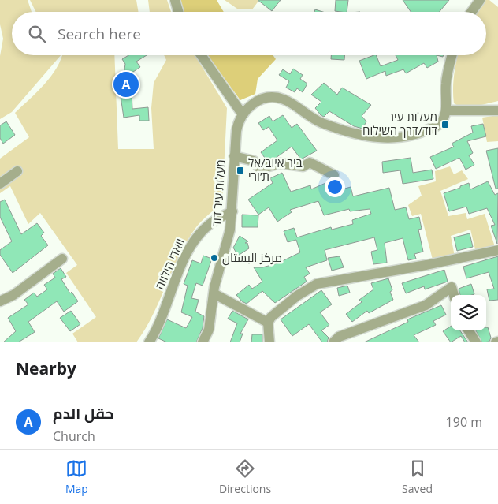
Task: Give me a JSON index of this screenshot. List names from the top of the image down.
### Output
{
  "streets": {
    "street": ["מעלות עיר דוד", "וואדי הילווה"]
  },
  "crossings": [
    ["מעלות עיר דוד", "וואדי הילווה"]
  ],
  "places": {
    "transit": ["מעלות עיר דוד/דרך השילוח", "ביר איוב/אל ת׳ורי"],
    "other": ["مركز البستان"]
  },
  "page": {
    "search": "Search here",
    "pins": "A",
    "heading": "Nearby",
    "list": [
      {
        "mark": "A",
        "name": "حقل الدم",
        "note": "Church",
        "value": "190 m"
      }
    ],
    "nav": ["Map", "Directions", "Saved"]
  }
}
